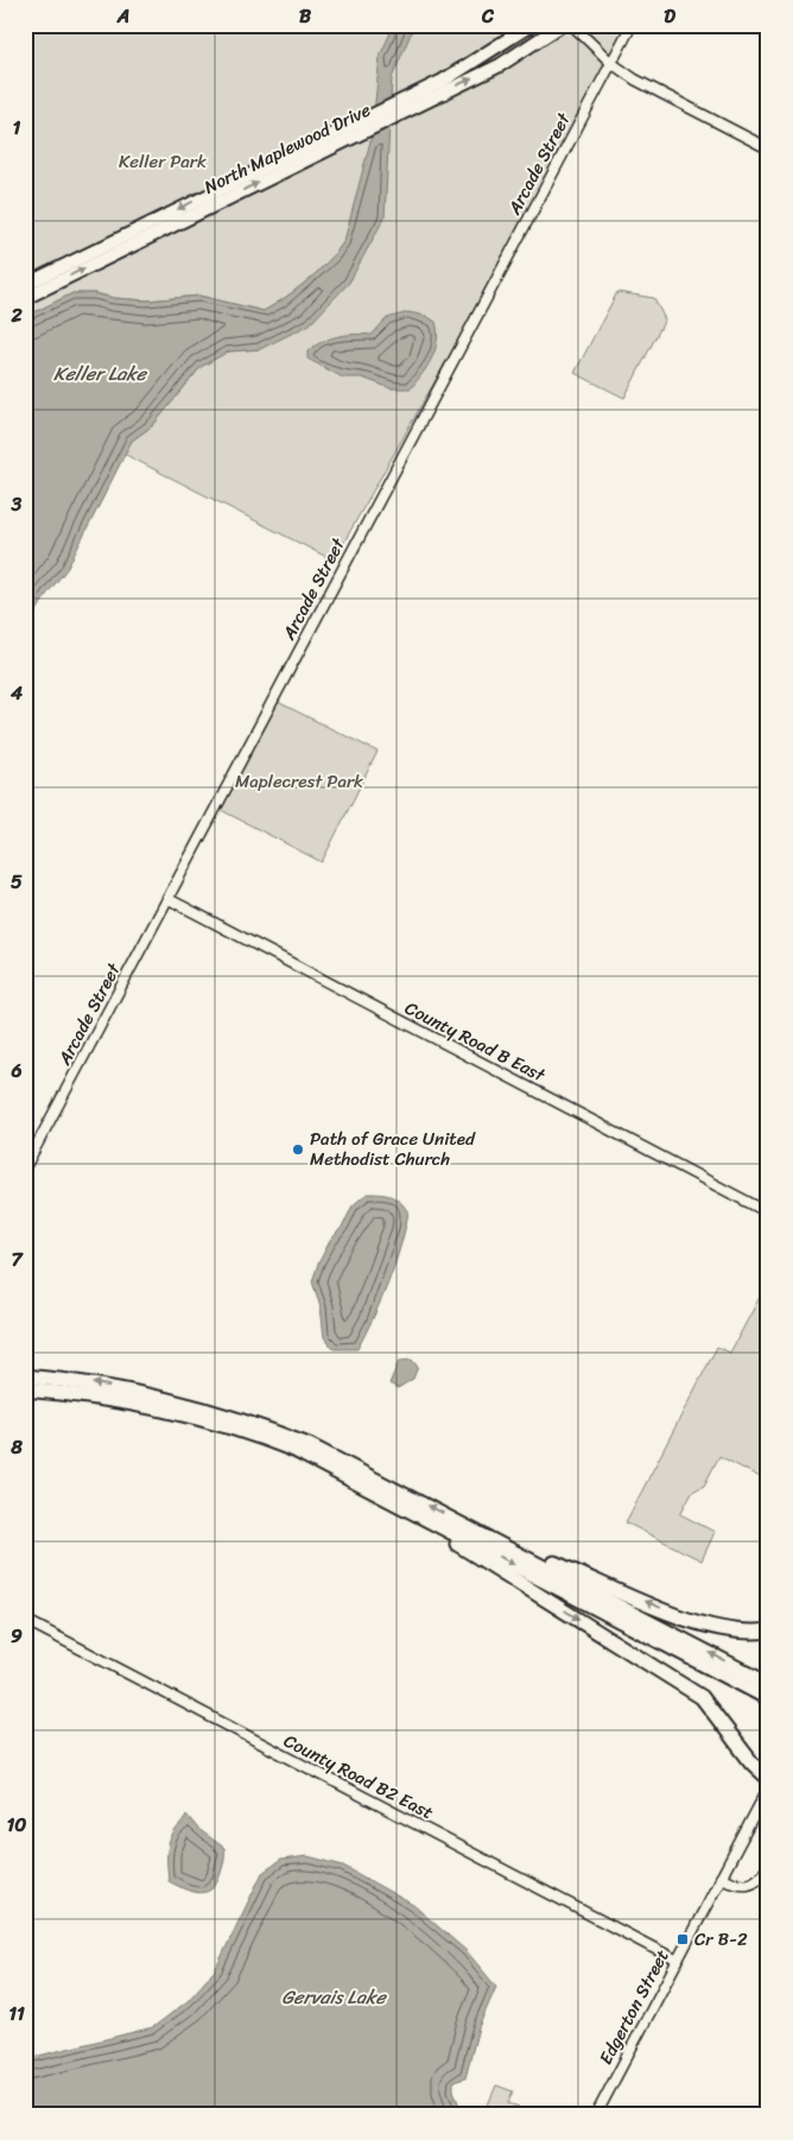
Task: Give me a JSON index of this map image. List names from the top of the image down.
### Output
{
  "streets": {
    "main road": ["North Maplewood Drive"],
    "street": [
      "Arcade Street",
      "County Road B East",
      "County Road B2 East",
      "Edgerton Street"
    ]
  },
  "crossings": [
    ["Arcade Street", "County Road B East"],
    ["County Road B2 East", "Edgerton Street"]
  ],
  "water": ["Keller Lake", "Gervais Lake"],
  "parks": ["Keller Park", "Maplecrest Park"],
  "places": {
    "other": ["Path of Grace United Methodist Church"],
    "transit": ["Cr B-2"]
  },
  "grid": {
    "columns": [
      "A",
      "B",
      "C",
      "D"
    ],
    "rows": [
      "1",
      "2",
      "3",
      "4",
      "5",
      "6",
      "7",
      "8",
      "9",
      "10",
      "11"
    ]
  }
}
